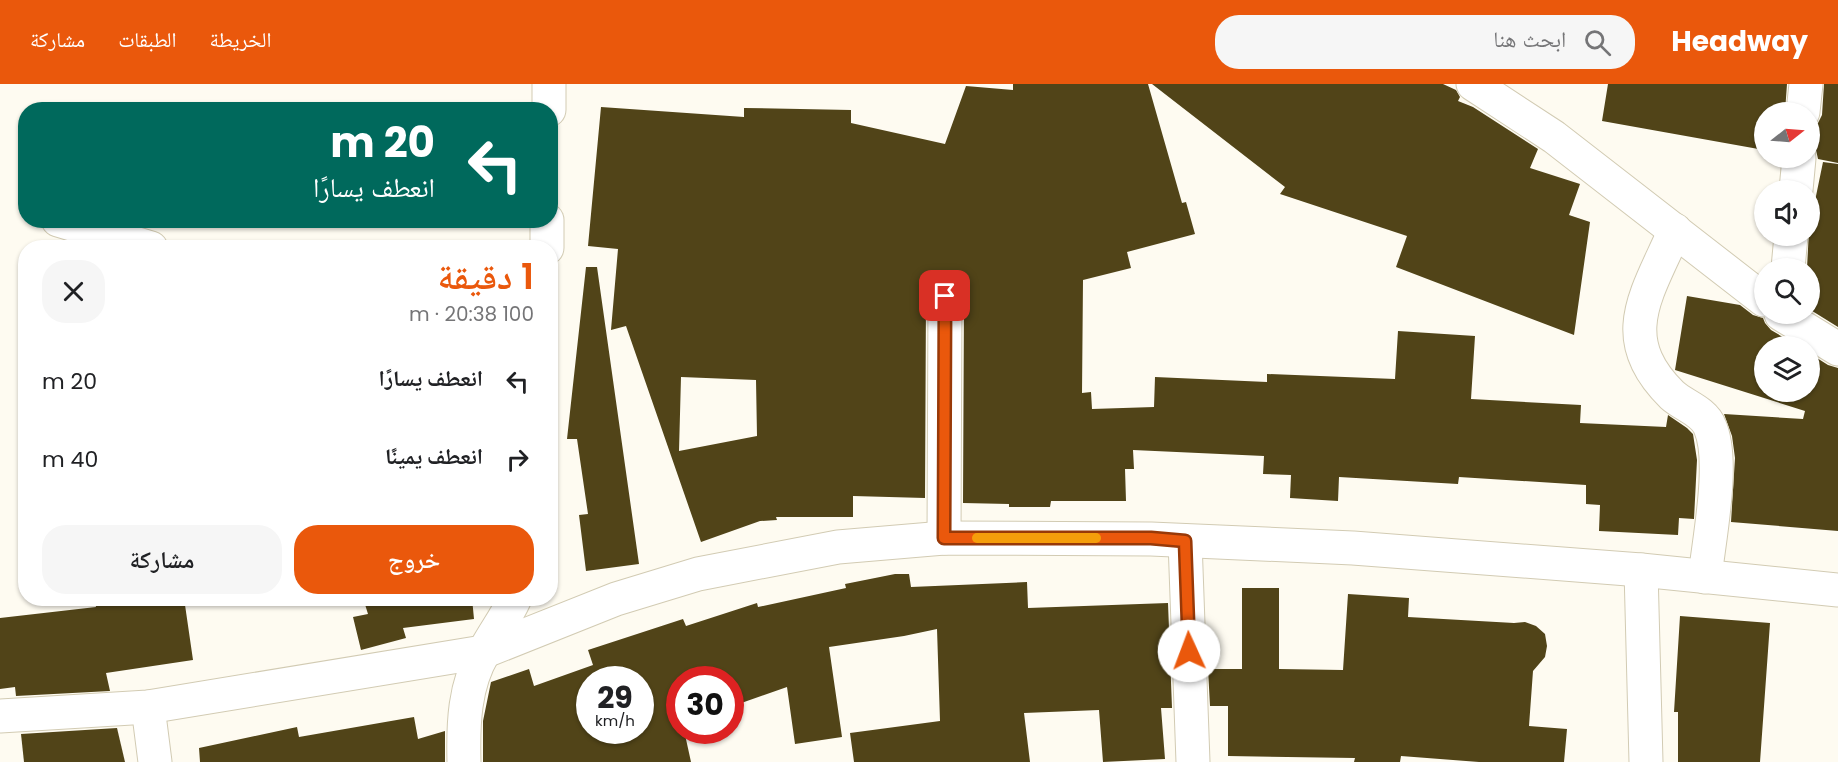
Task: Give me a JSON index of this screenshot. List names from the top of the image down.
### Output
{
  "north": "right",
  "page": {
    "header": "Headway",
    "search": "ابحث هنا",
    "nav": ["الخريطة", "الطبقات", "مشاركة"],
    "turn": ["20 m", "انعطف يسارًا"],
    "heading": ["1 دقيقة", "100 m · 20:38"],
    "list": [
      {
        "name": "انعطف يسارًا",
        "value": "20 m"
      },
      {
        "name": "انعطف يمينًا",
        "value": "40 m"
      }
    ],
    "buttons": ["خروج", "مشاركة"],
    "speed": "29 km/h",
    "limit": "30"
  }
}
